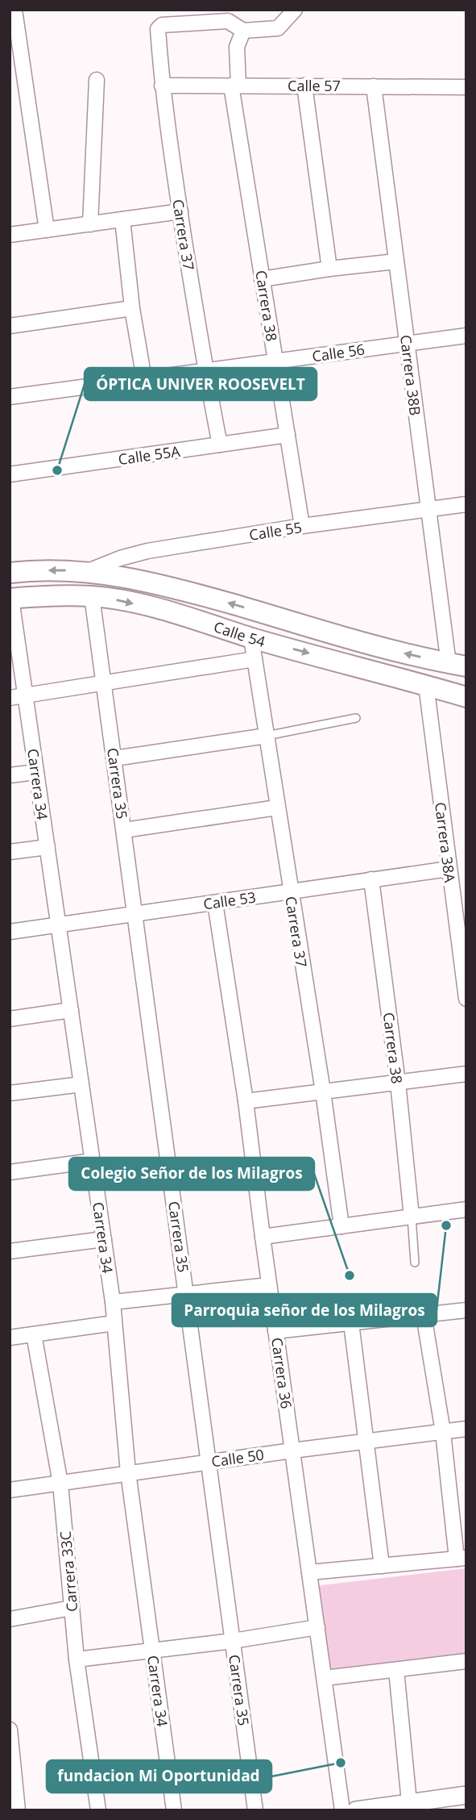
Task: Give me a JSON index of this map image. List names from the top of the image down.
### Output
{
  "streets": {
    "main road": ["Calle 54"],
    "street": [
      "Calle 57",
      "Carrera 37",
      "Carrera 38",
      "Calle 56",
      "Carrera 38B",
      "Calle 55A",
      "Calle 55",
      "Carrera 35",
      "Carrera 34",
      "Carrera 38A",
      "Calle 53",
      "Carrera 36",
      "Calle 50",
      "Carrera 33C"
    ]
  },
  "crossings": [
    ["Calle 57", "Carrera 37"],
    ["Calle 57", "Carrera 38"],
    ["Calle 57", "Carrera 38B"],
    ["Carrera 37", "Carrera 38"],
    ["Carrera 37", "Calle 56"],
    ["Carrera 37", "Calle 55A"],
    ["Carrera 37", "Calle 54"],
    ["Carrera 37", "Calle 53"],
    ["Carrera 38", "Calle 56"],
    ["Carrera 38", "Calle 55A"],
    ["Carrera 38", "Calle 55"],
    ["Carrera 38", "Calle 53"],
    ["Calle 56", "Carrera 38B"],
    ["Carrera 38B", "Calle 55"],
    ["Carrera 38B", "Calle 54"],
    ["Calle 55", "Calle 54"],
    ["Calle 54", "Carrera 35"],
    ["Calle 54", "Carrera 34"],
    ["Calle 54", "Carrera 38A"],
    ["Carrera 35", "Calle 53"],
    ["Carrera 35", "Calle 50"],
    ["Carrera 34", "Calle 53"],
    ["Carrera 34", "Calle 50"],
    ["Carrera 38A", "Calle 53"],
    ["Calle 53", "Carrera 36"],
    ["Carrera 36", "Calle 50"],
    ["Calle 50", "Carrera 33C"]
  ],
  "places": [
    "ÓPTICA UNIVER ROOSEVELT",
    "Parroquia señor de los Milagros",
    "Colegio Señor de los Milagros",
    "fundacion Mi Oportunidad"
  ]
}
